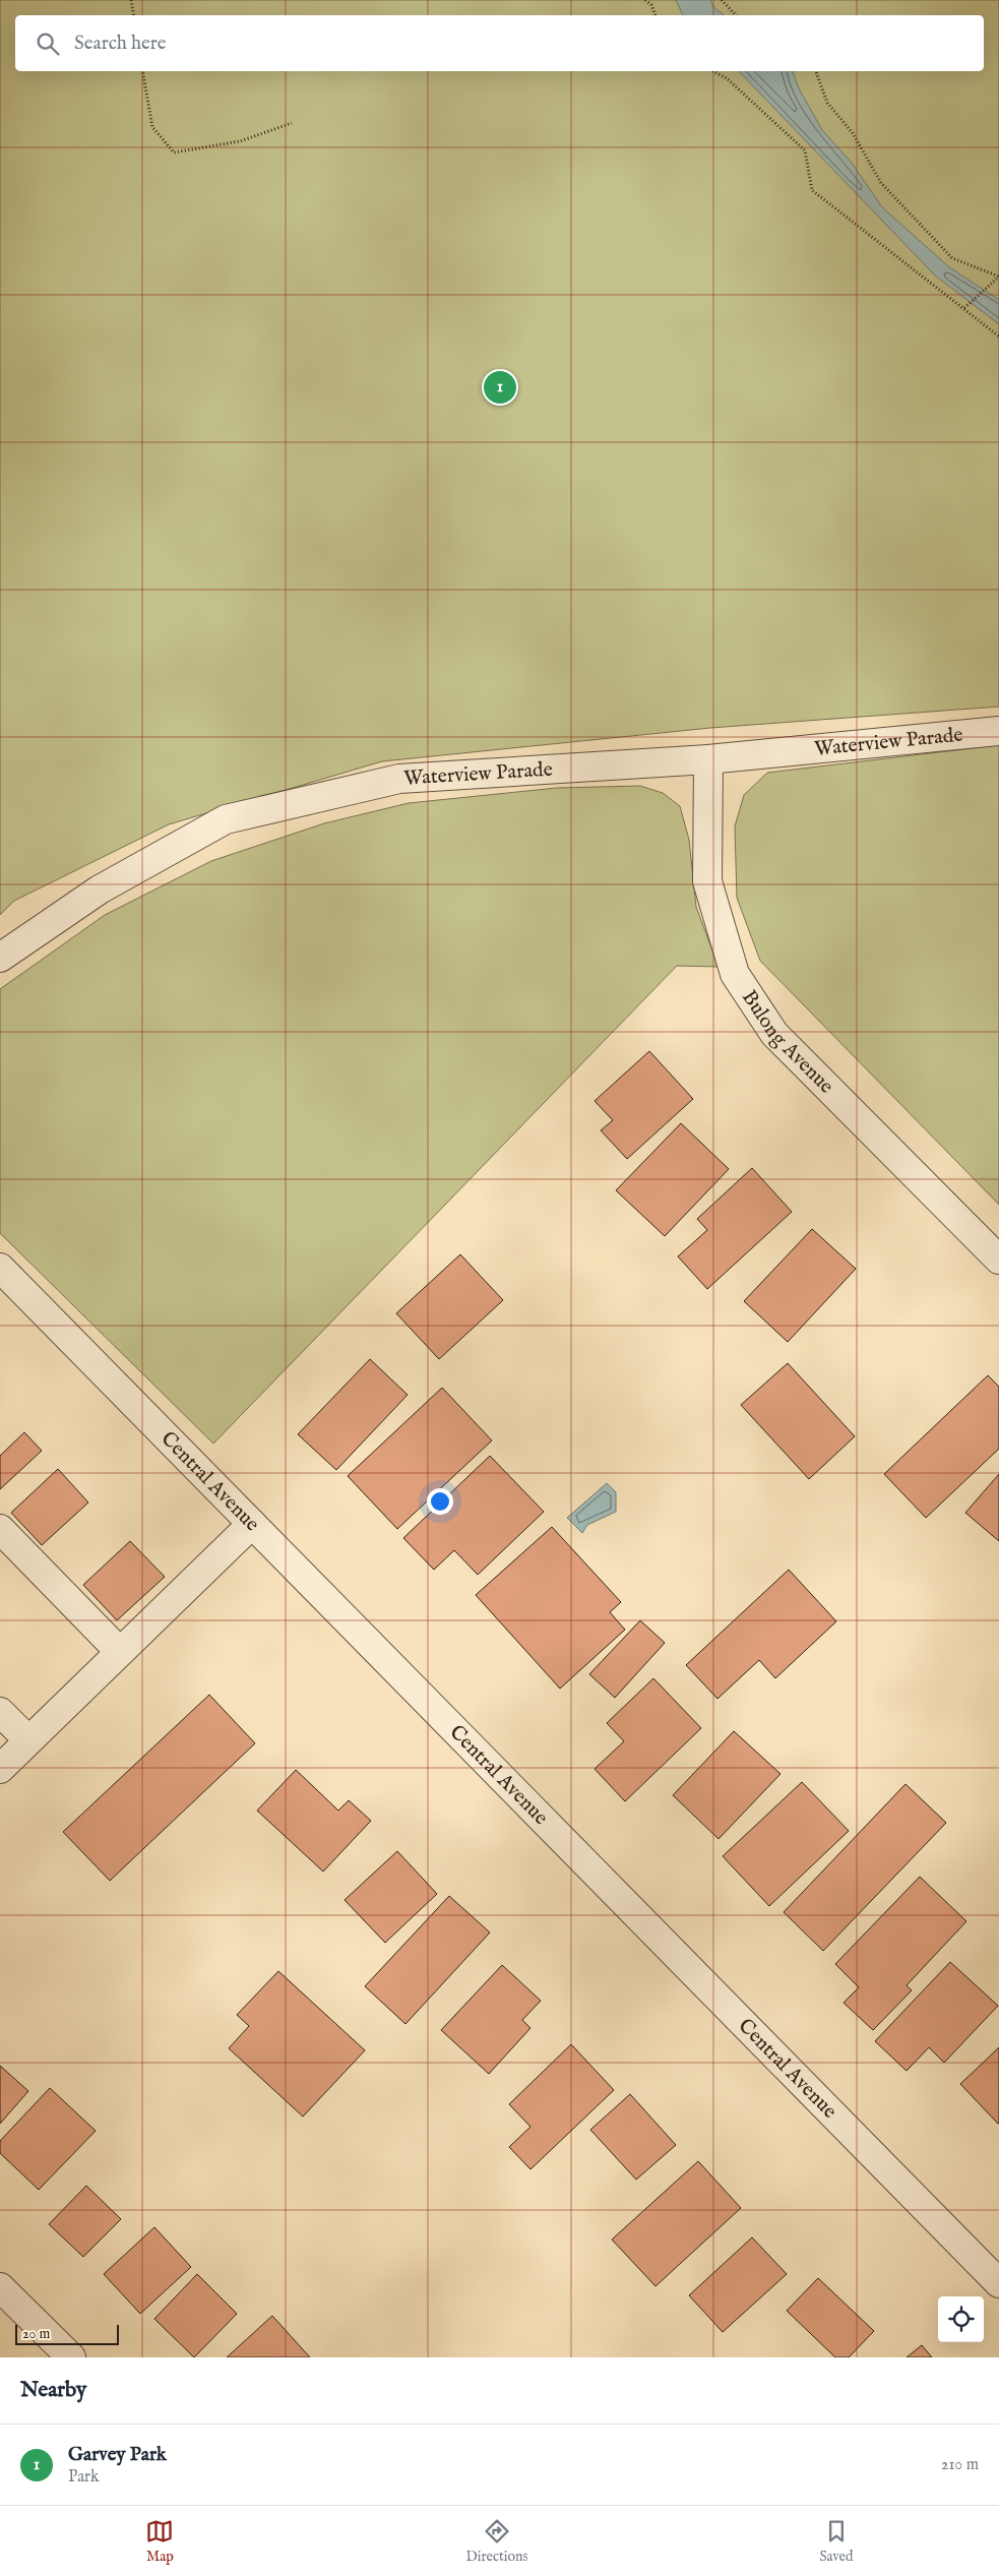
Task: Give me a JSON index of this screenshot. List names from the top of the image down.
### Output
{
  "streets": {
    "street": ["Waterview Parade", "Bulong Avenue", "Central Avenue"]
  },
  "crossings": [
    ["Waterview Parade", "Bulong Avenue"]
  ],
  "scale_bar": "20 m",
  "page": {
    "search": "Search here",
    "pins": "1",
    "scale": "20 m",
    "heading": "Nearby",
    "list": [
      {
        "mark": "1",
        "name": "Garvey Park",
        "note": "Park",
        "value": "210 m"
      }
    ],
    "nav": ["Map", "Directions", "Saved"]
  }
}
